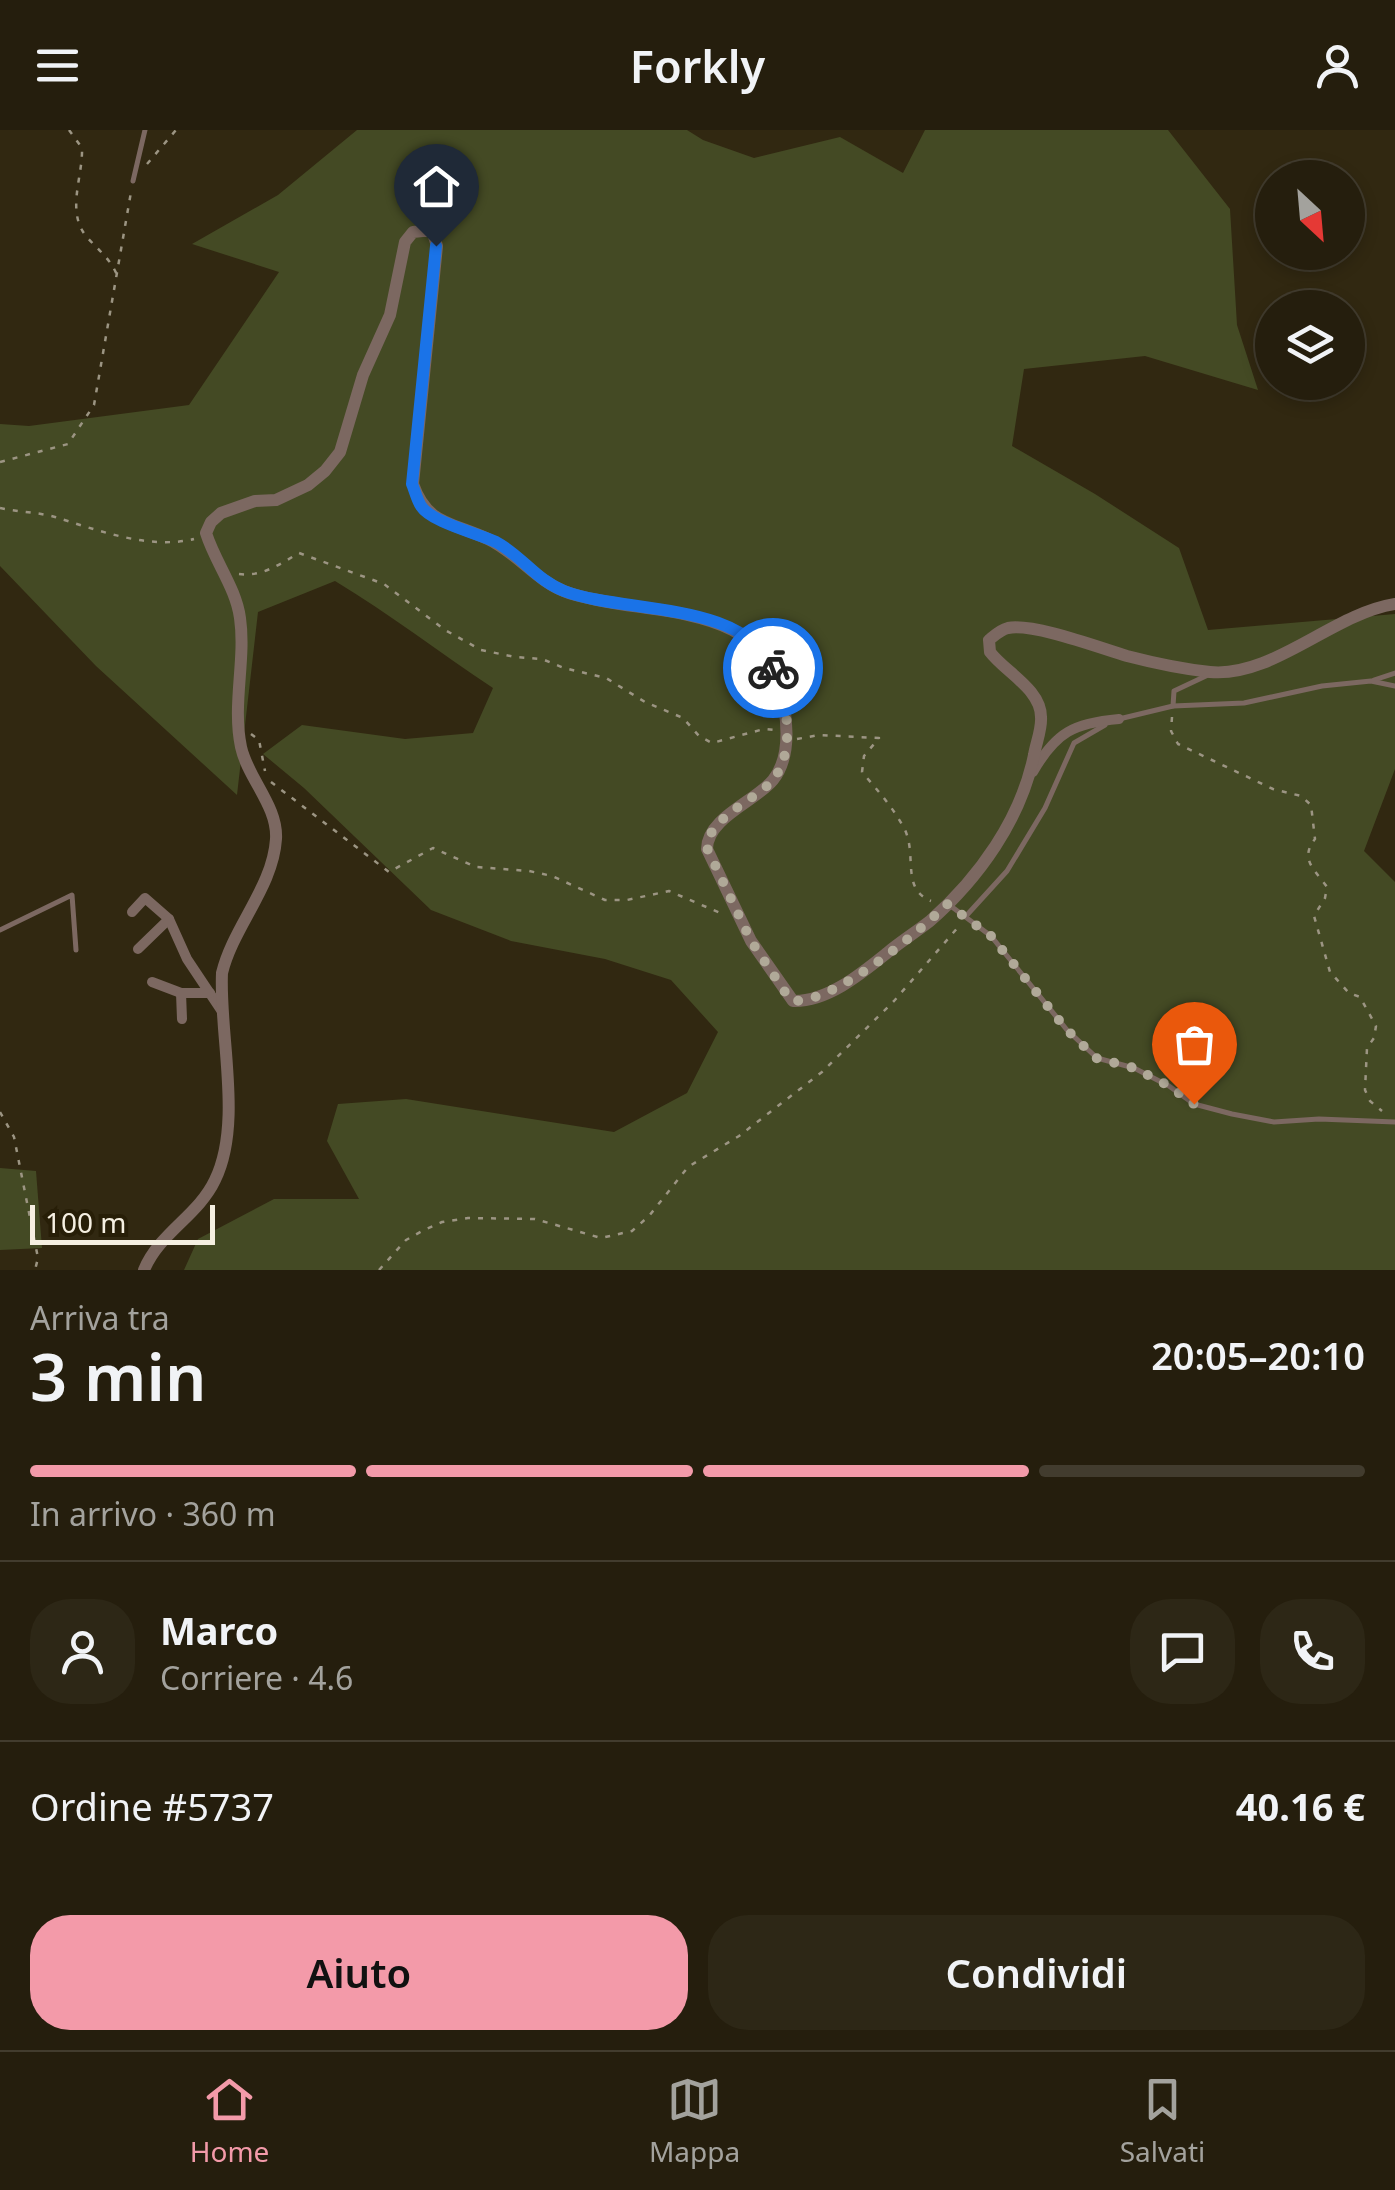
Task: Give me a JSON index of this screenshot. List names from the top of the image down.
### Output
{
  "scale_bar": "100 m",
  "north": "bottom right",
  "page": {
    "header": "Forkly",
    "scale": "100 m",
    "heading": ["3 min", "Arriva tra", "20:05–20:10"],
    "panel": [
      "Marco",
      "Corriere · 4.6",
      "Ordine #5737",
      "40.16 €"
    ],
    "bar": "In arrivo · 360 m",
    "buttons": ["Aiuto", "Condividi"],
    "tabs": ["Home", "Mappa", "Salvati"]
  }
}
